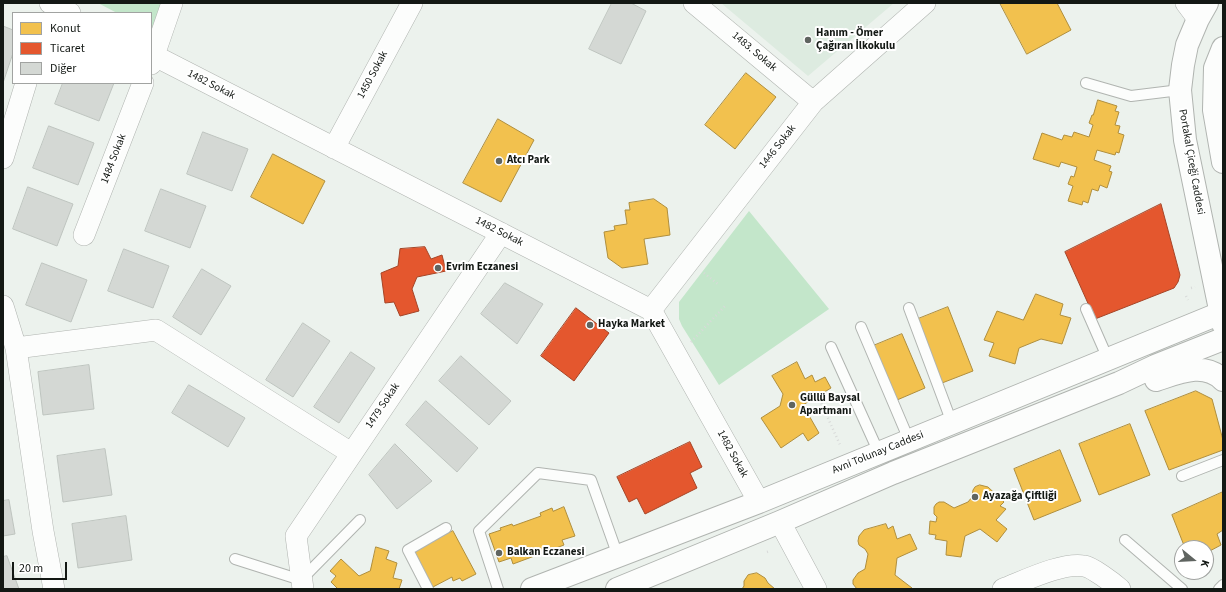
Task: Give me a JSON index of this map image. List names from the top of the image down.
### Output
{
  "streets": {
    "main road": ["Portakal Çiceği Caddesi", "Avni Tolunay Caddesi"],
    "street": [
      "1483. Sokak",
      "1450 Sokak",
      "1482 Sokak",
      "1446 Sokak",
      "1484 Sokak",
      "1479 Sokak"
    ]
  },
  "crossings": [
    ["1483. Sokak", "1446 Sokak"],
    ["1450 Sokak", "1482 Sokak"],
    ["1482 Sokak", "1446 Sokak"],
    ["1482 Sokak", "1479 Sokak"],
    ["1482 Sokak", "Avni Tolunay Caddesi"],
    ["Portakal Çiceği Caddesi", "Avni Tolunay Caddesi"]
  ],
  "places": [
    "Hanım - Ömer Çağıran İlkokulu",
    "Atcı Park",
    "Evrim Eczanesi",
    "Hayka Market",
    "Güllü Baysal Apartmanı",
    "Ayazağa Çiftliği",
    "Balkan Eczanesi"
  ],
  "legend": ["Konut", "Ticaret", "Diğer"],
  "scale_bar": "20 m",
  "north": "right"
}
